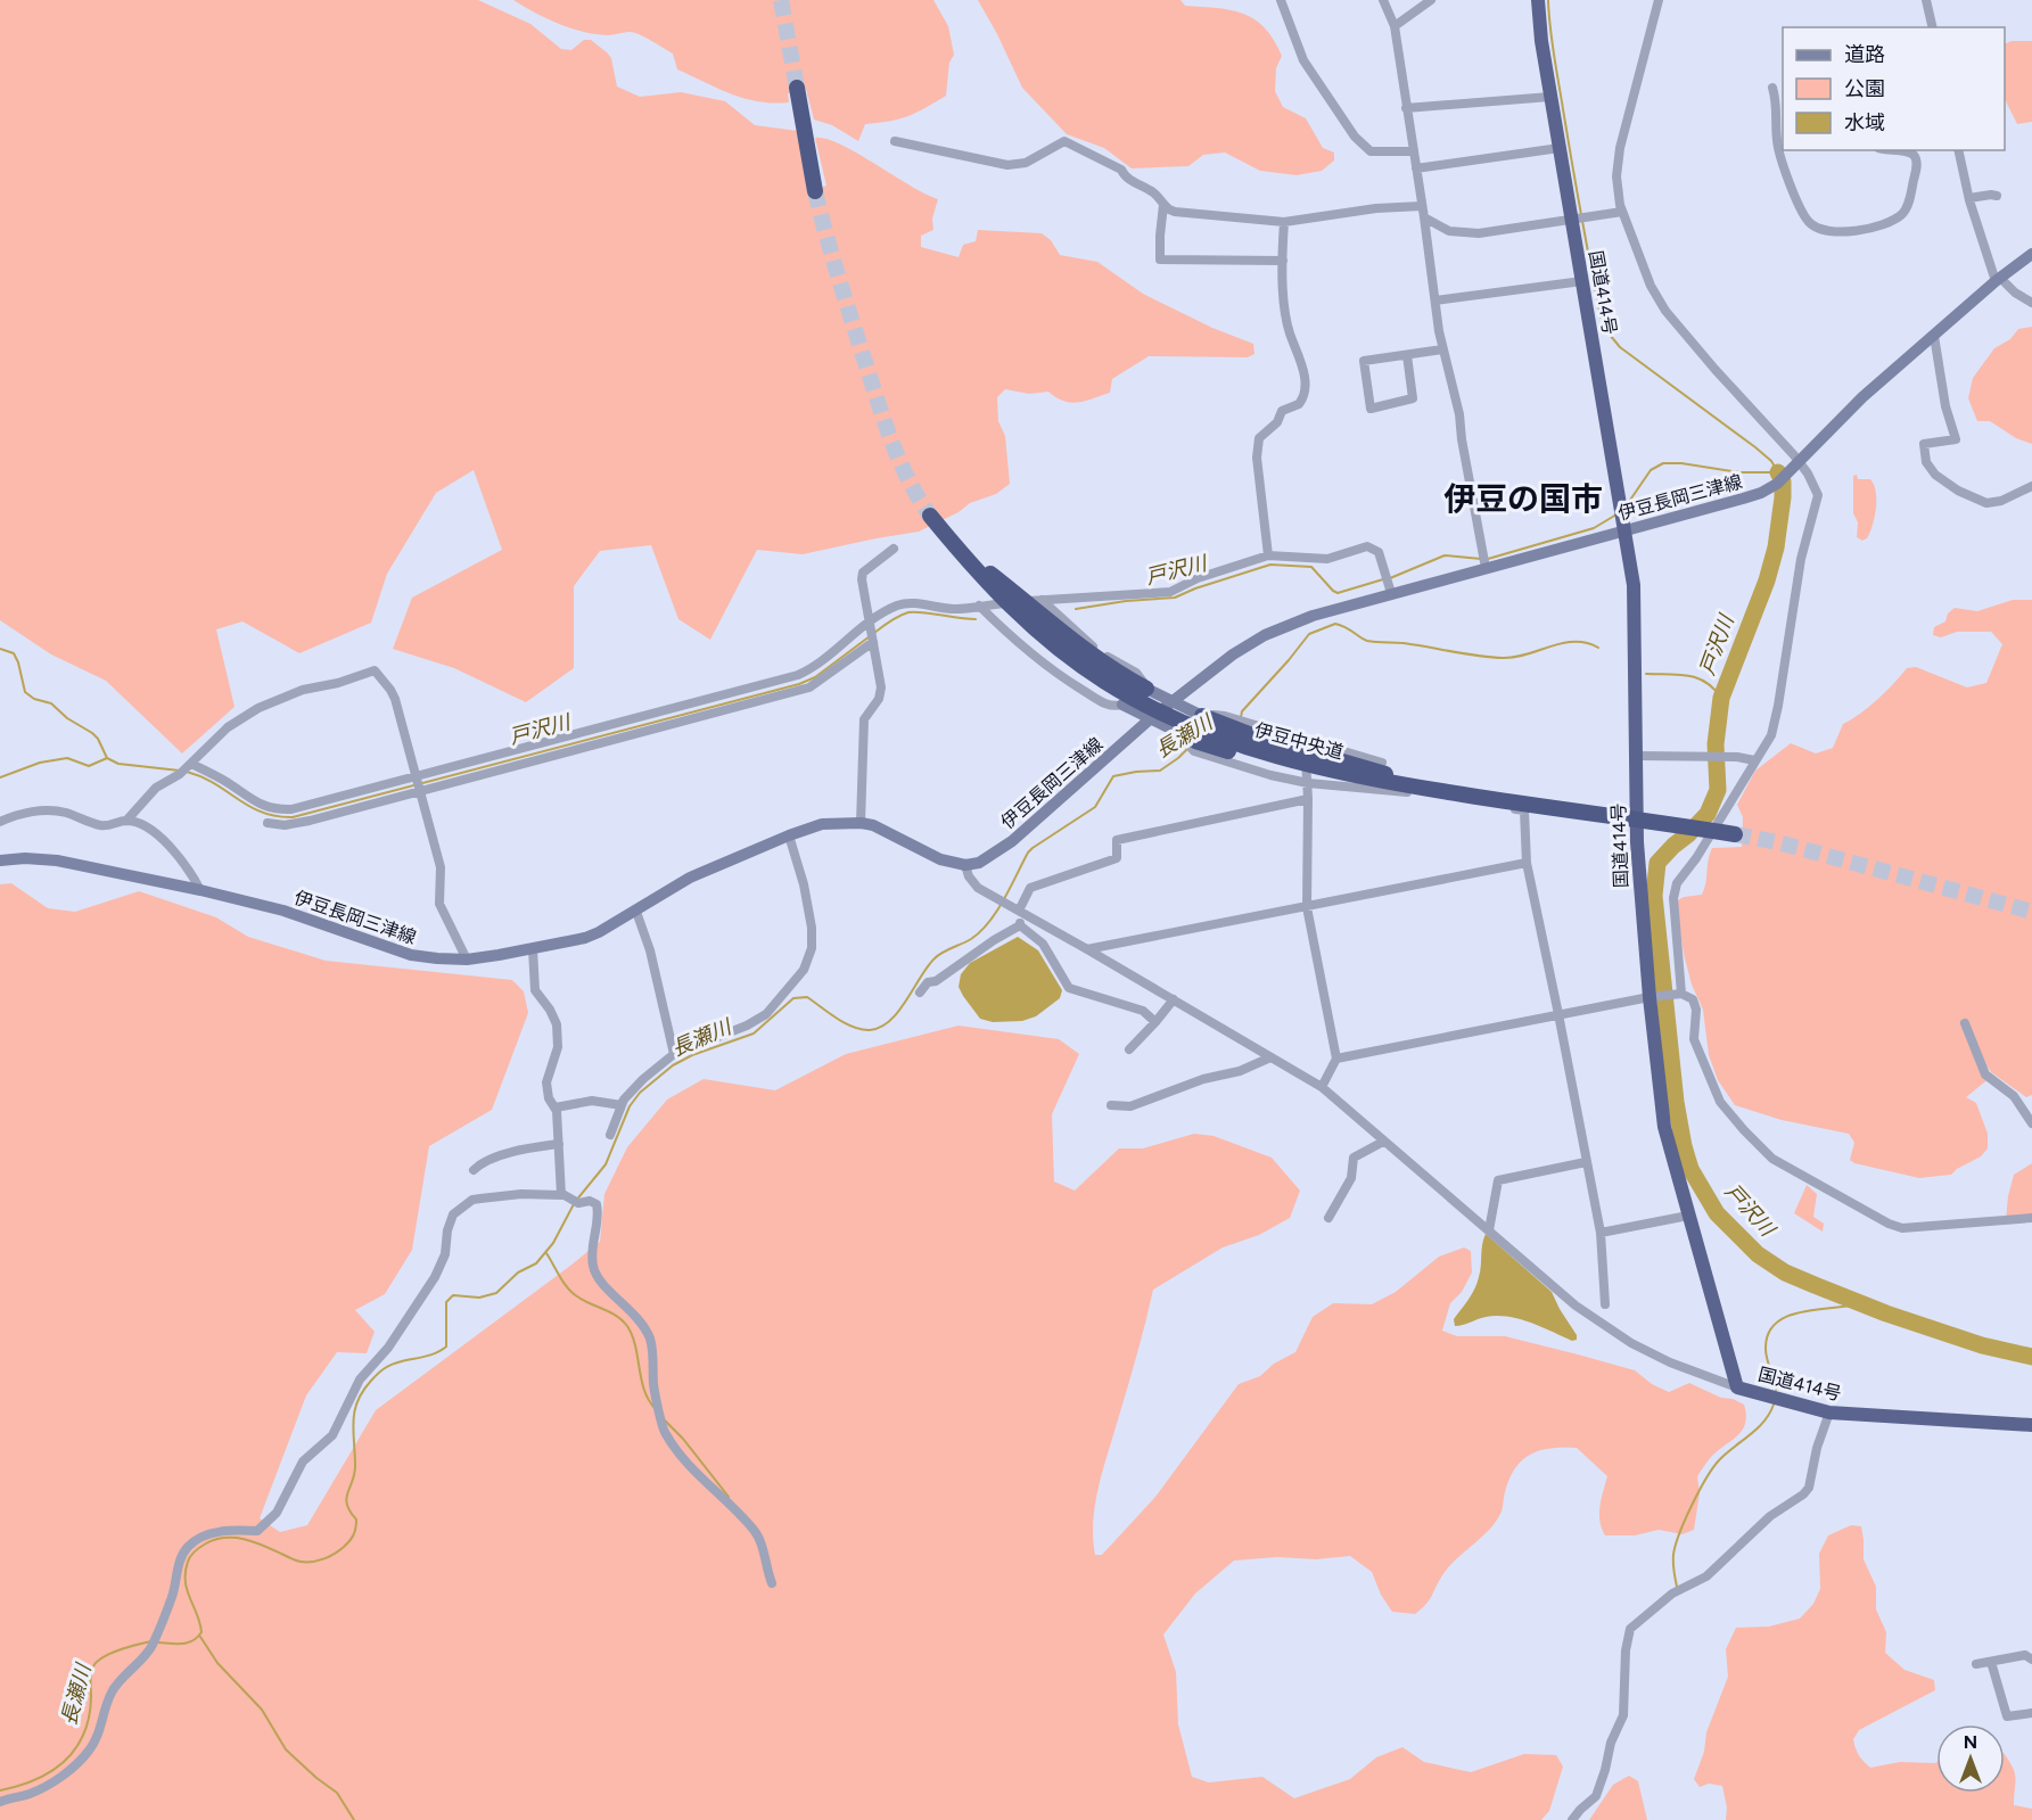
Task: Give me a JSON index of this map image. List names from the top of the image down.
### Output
{
  "streets": {
    "highway": ["国道414号", "伊豆中央道"],
    "main road": ["伊豆長岡三津線"]
  },
  "crossings": [
    ["国道414号", "伊豆長岡三津線"]
  ],
  "districts": ["伊豆の国市"],
  "water": ["戸沢川", "長瀬川"],
  "legend": ["道路", "公園", "水域"],
  "north": "top"
}
